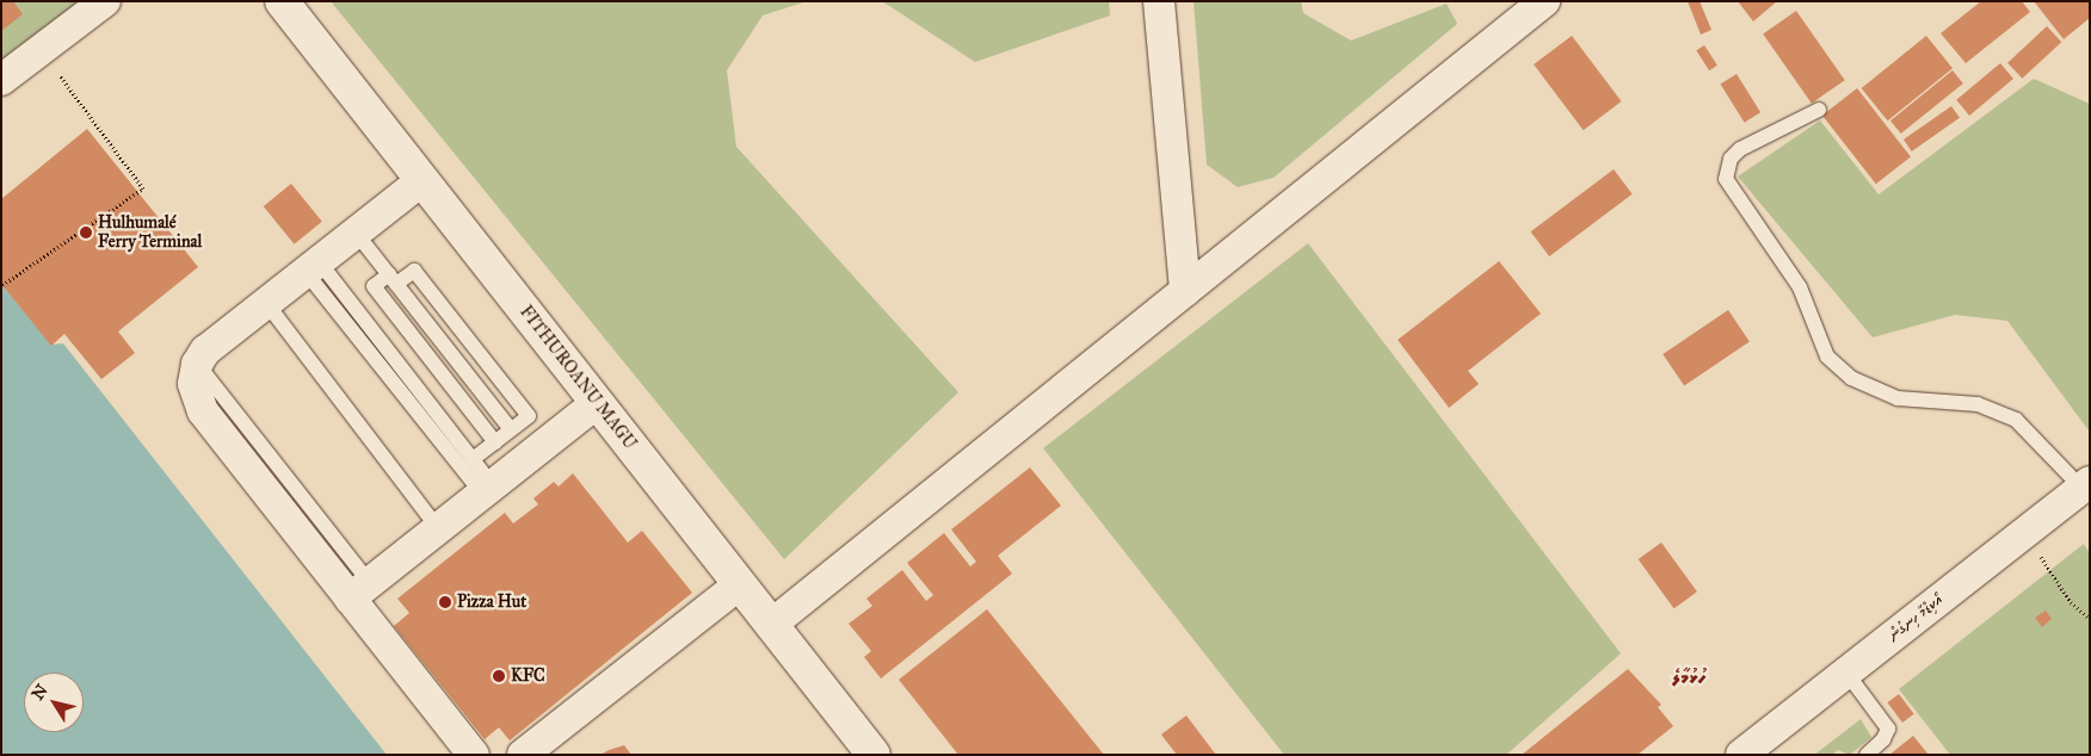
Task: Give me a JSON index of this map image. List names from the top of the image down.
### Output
{
  "streets": {
    "street": ["FITHUROANU MAGU", "އޯކިޑްމާ ހިނގުން"]
  },
  "districts": ["ހުޅުމާލެ"],
  "places": ["Hulhumalé Ferry Terminal", "Pizza Hut", "KFC"],
  "north": "top left"
}
